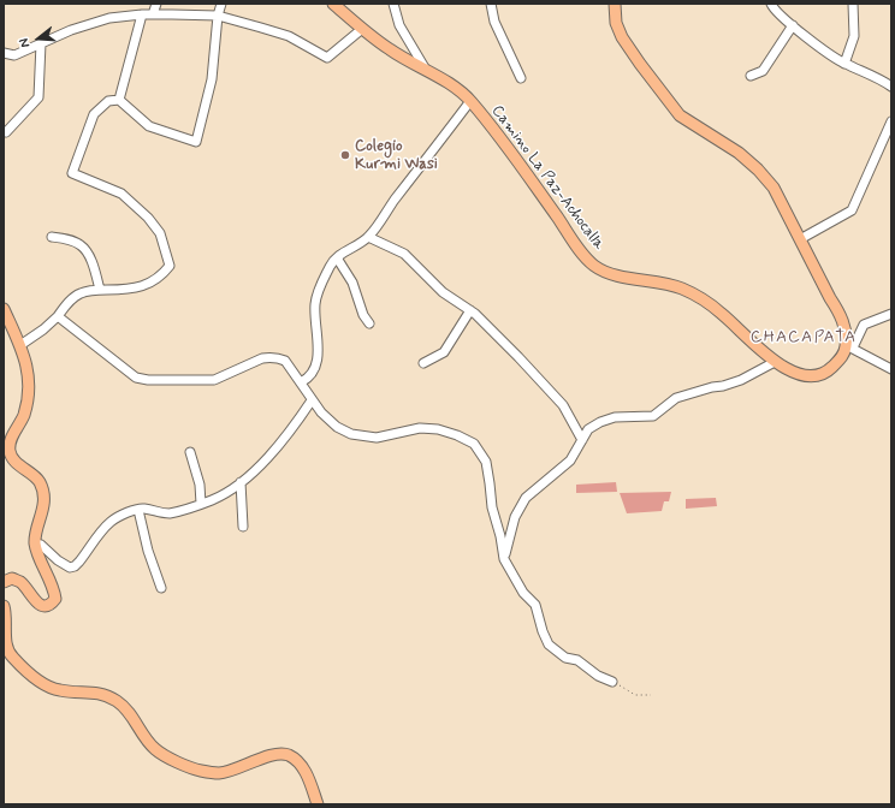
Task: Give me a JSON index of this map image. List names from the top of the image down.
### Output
{
  "streets": {
    "main road": ["Camino La Paz-Achocalla"]
  },
  "districts": ["CHACAPATA"],
  "places": ["Colegio Kurmi Wasi"],
  "north": "left"
}
